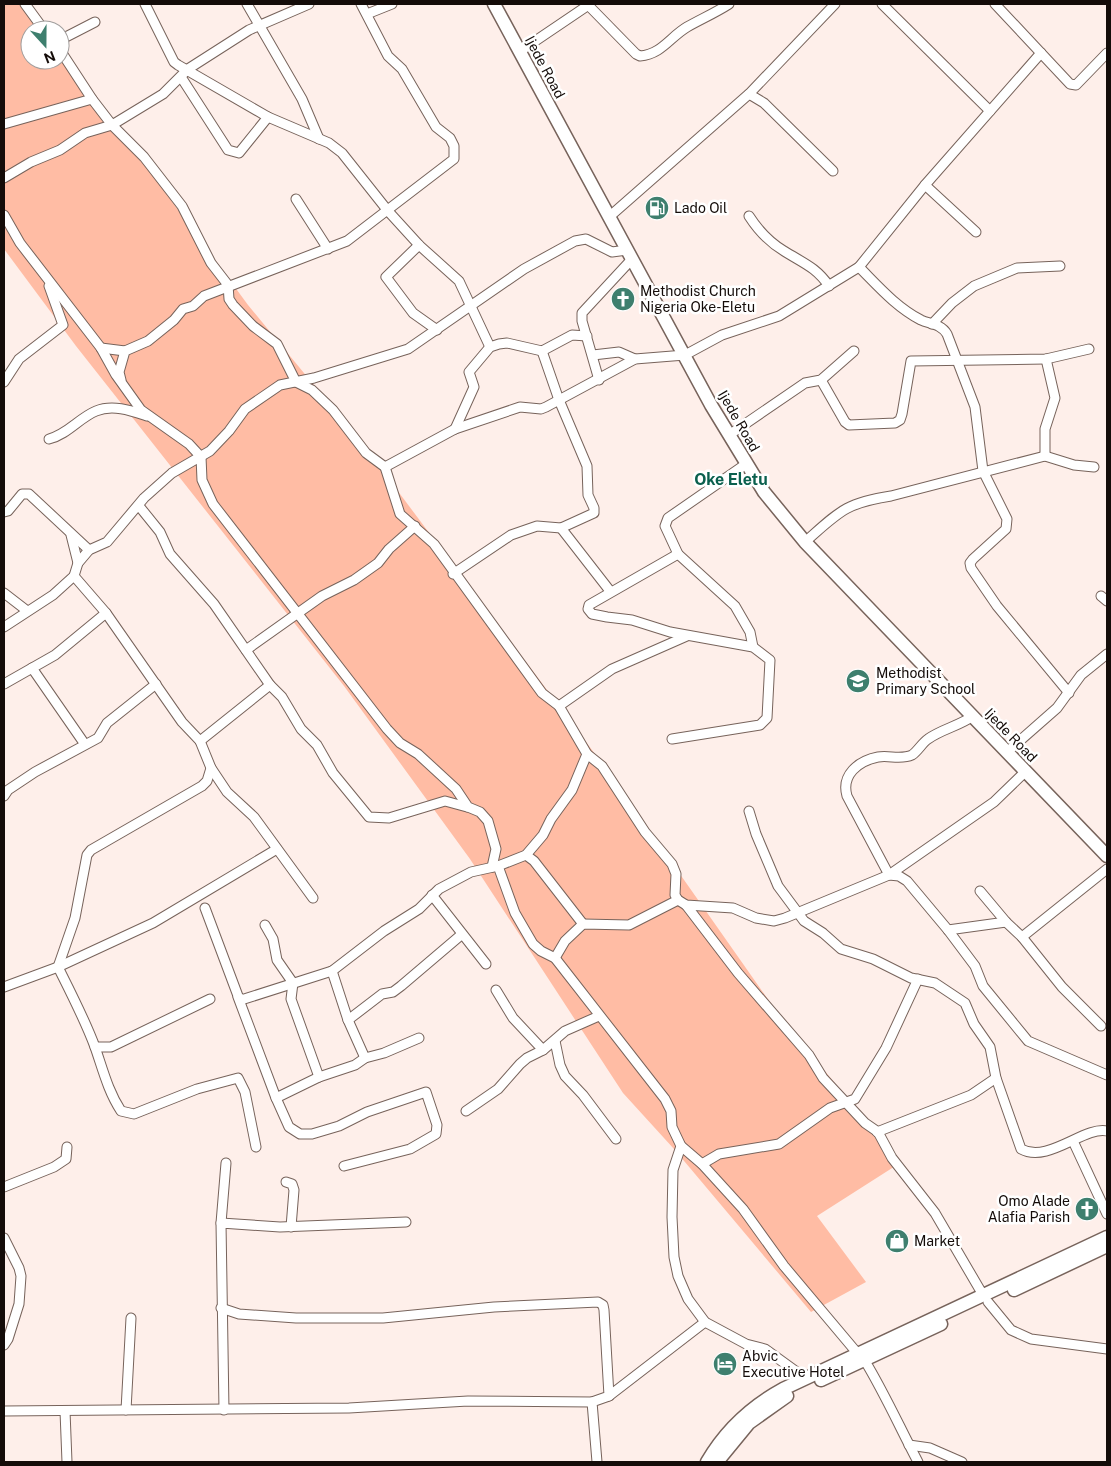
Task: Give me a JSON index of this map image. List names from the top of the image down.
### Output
{
  "streets": {
    "main road": ["Ijede Road"]
  },
  "districts": ["Oke Eletu"],
  "places": {
    "fuel station": ["Lado Oil"],
    "church": ["Methodist Church Nigeria Oke-Eletu", "Omo Alade Alafia Parish"],
    "school or university": ["Methodist Primary School"],
    "shop": ["Market"],
    "hotel": ["Abvic Executive Hotel"]
  },
  "north": "bottom"
}
